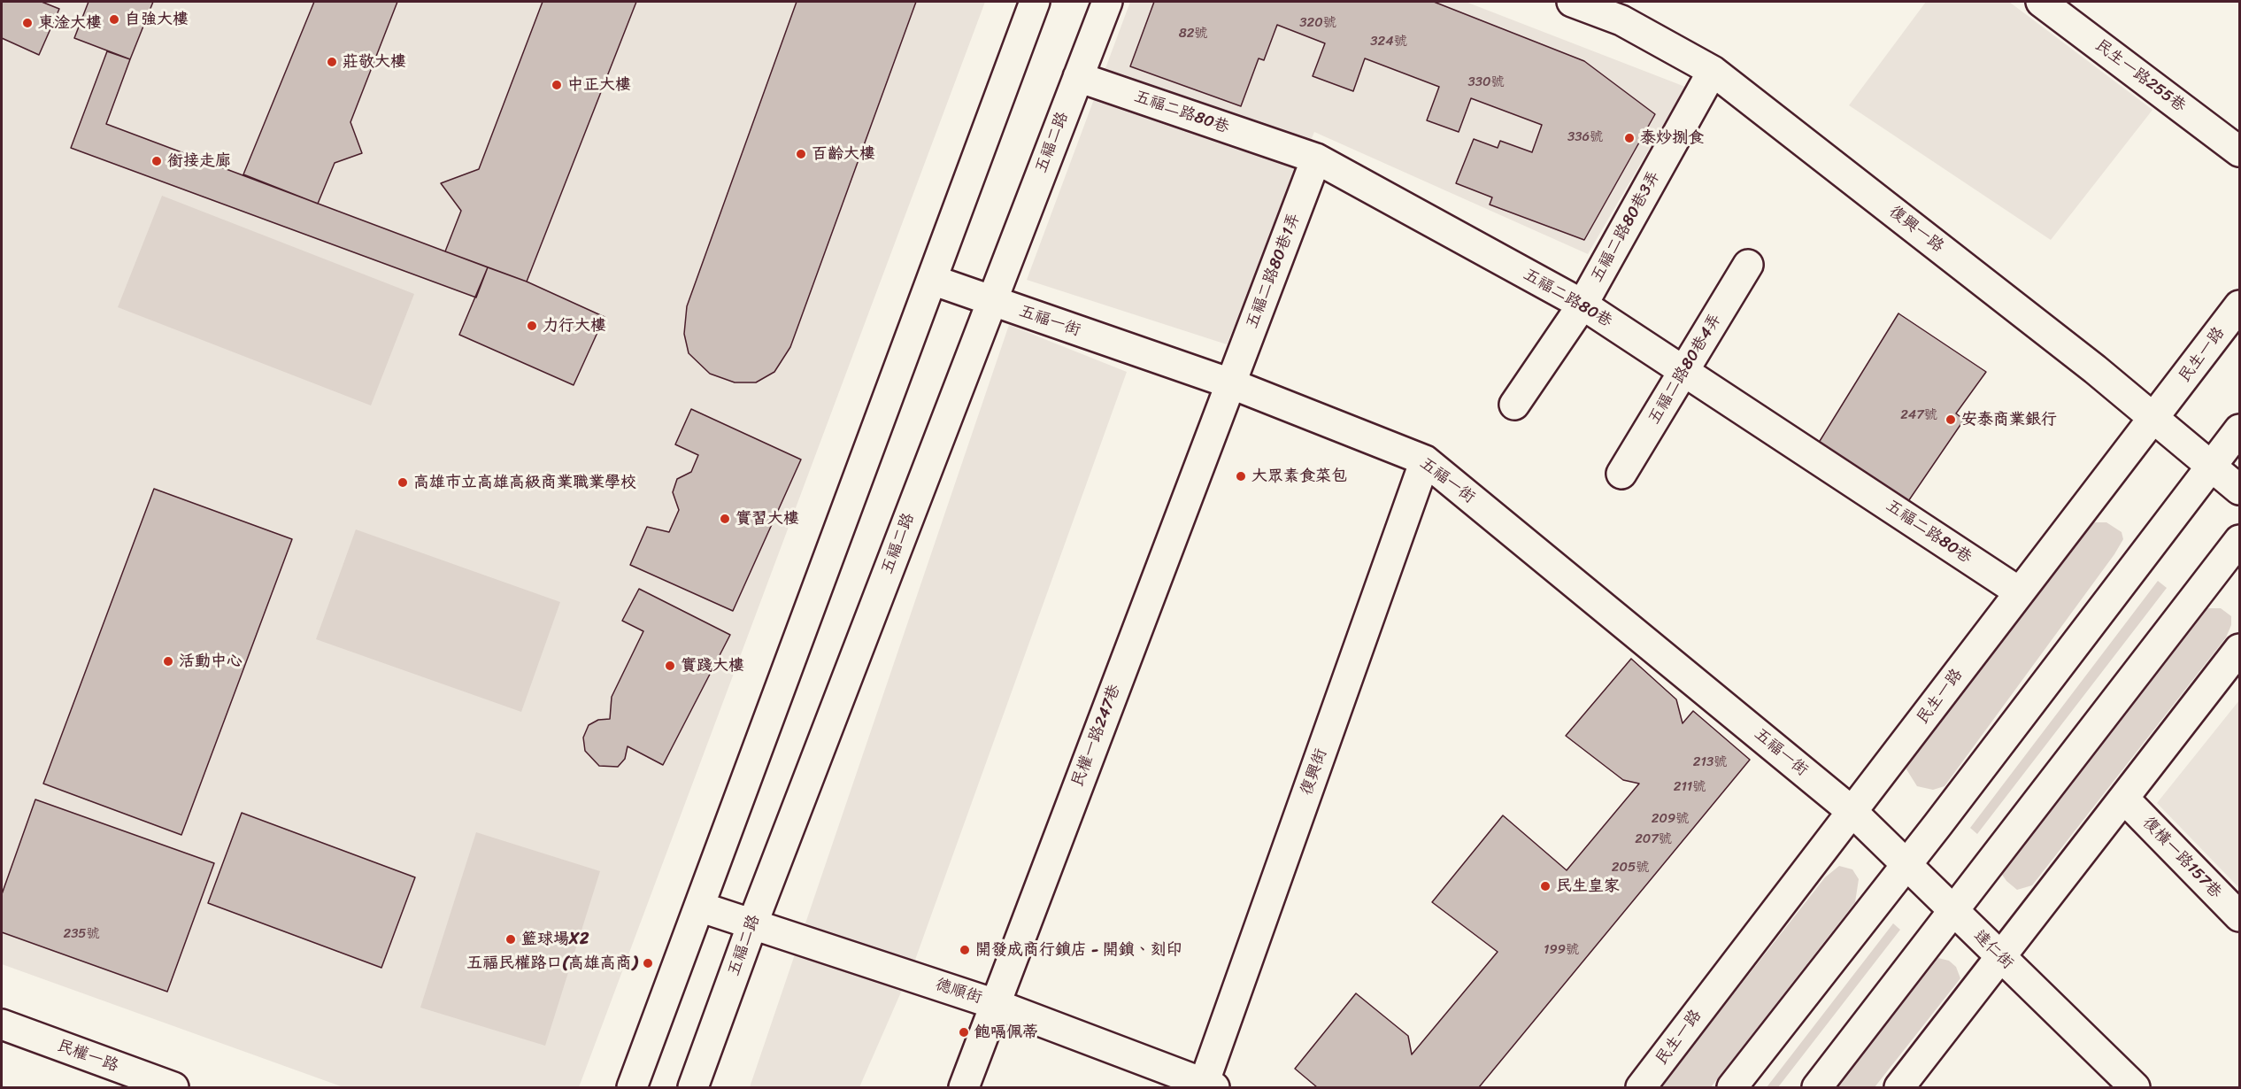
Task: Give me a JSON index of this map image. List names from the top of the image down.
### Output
{
  "streets": {
    "street": [
      "民生一路255巷",
      "五福二路80巷",
      "五福二路",
      "五福二路80巷3弄",
      "復興一路",
      "五福二路80巷1弄",
      "五福一街",
      "民生一路",
      "五福二路80巷4弄",
      "民權一路247巷",
      "復興街",
      "復橫一路157巷",
      "達仁街",
      "德順街",
      "民權一路"
    ]
  },
  "crossings": [
    ["五福二路80巷", "五福二路"],
    ["五福二路80巷", "五福二路80巷3弄"],
    ["五福二路80巷", "五福二路80巷1弄"],
    ["五福二路80巷", "民生一路"],
    ["五福二路80巷", "五福二路80巷4弄"],
    ["五福二路", "五福一街"],
    ["五福二路", "德順街"],
    ["五福二路80巷3弄", "復興一路"],
    ["復興一路", "民生一路"],
    ["五福二路80巷1弄", "五福一街"],
    ["五福二路80巷1弄", "民權一路247巷"],
    ["五福一街", "民生一路"],
    ["五福一街", "民權一路247巷"],
    ["五福一街", "復興街"],
    ["五福一街", "達仁街"],
    ["民生一路", "達仁街"],
    ["民權一路247巷", "德順街"],
    ["復興街", "德順街"]
  ],
  "places": [
    "自強大樓",
    "東淦大樓",
    "莊敬大樓",
    "中正大樓",
    "泰炒捌食",
    "百齡大樓",
    "銜接走廊",
    "力行大樓",
    "安泰商業銀行",
    "大眾素食菜包",
    "高雄市立高雄高級商業職業學校",
    "實習大樓",
    "活動中心",
    "實踐大樓",
    "民生皇家",
    "籃球場X2",
    "開發成商行鎖店 - 開鎖、刻印",
    "五福民權路口(高雄高商)",
    "飽嗝佩蒂"
  ],
  "house_numbers": [
    "320號",
    "82號",
    "324號",
    "330號",
    "336號",
    "247號",
    "213號",
    "211號",
    "209號",
    "207號",
    "205號",
    "235號",
    "199號"
  ]
}
